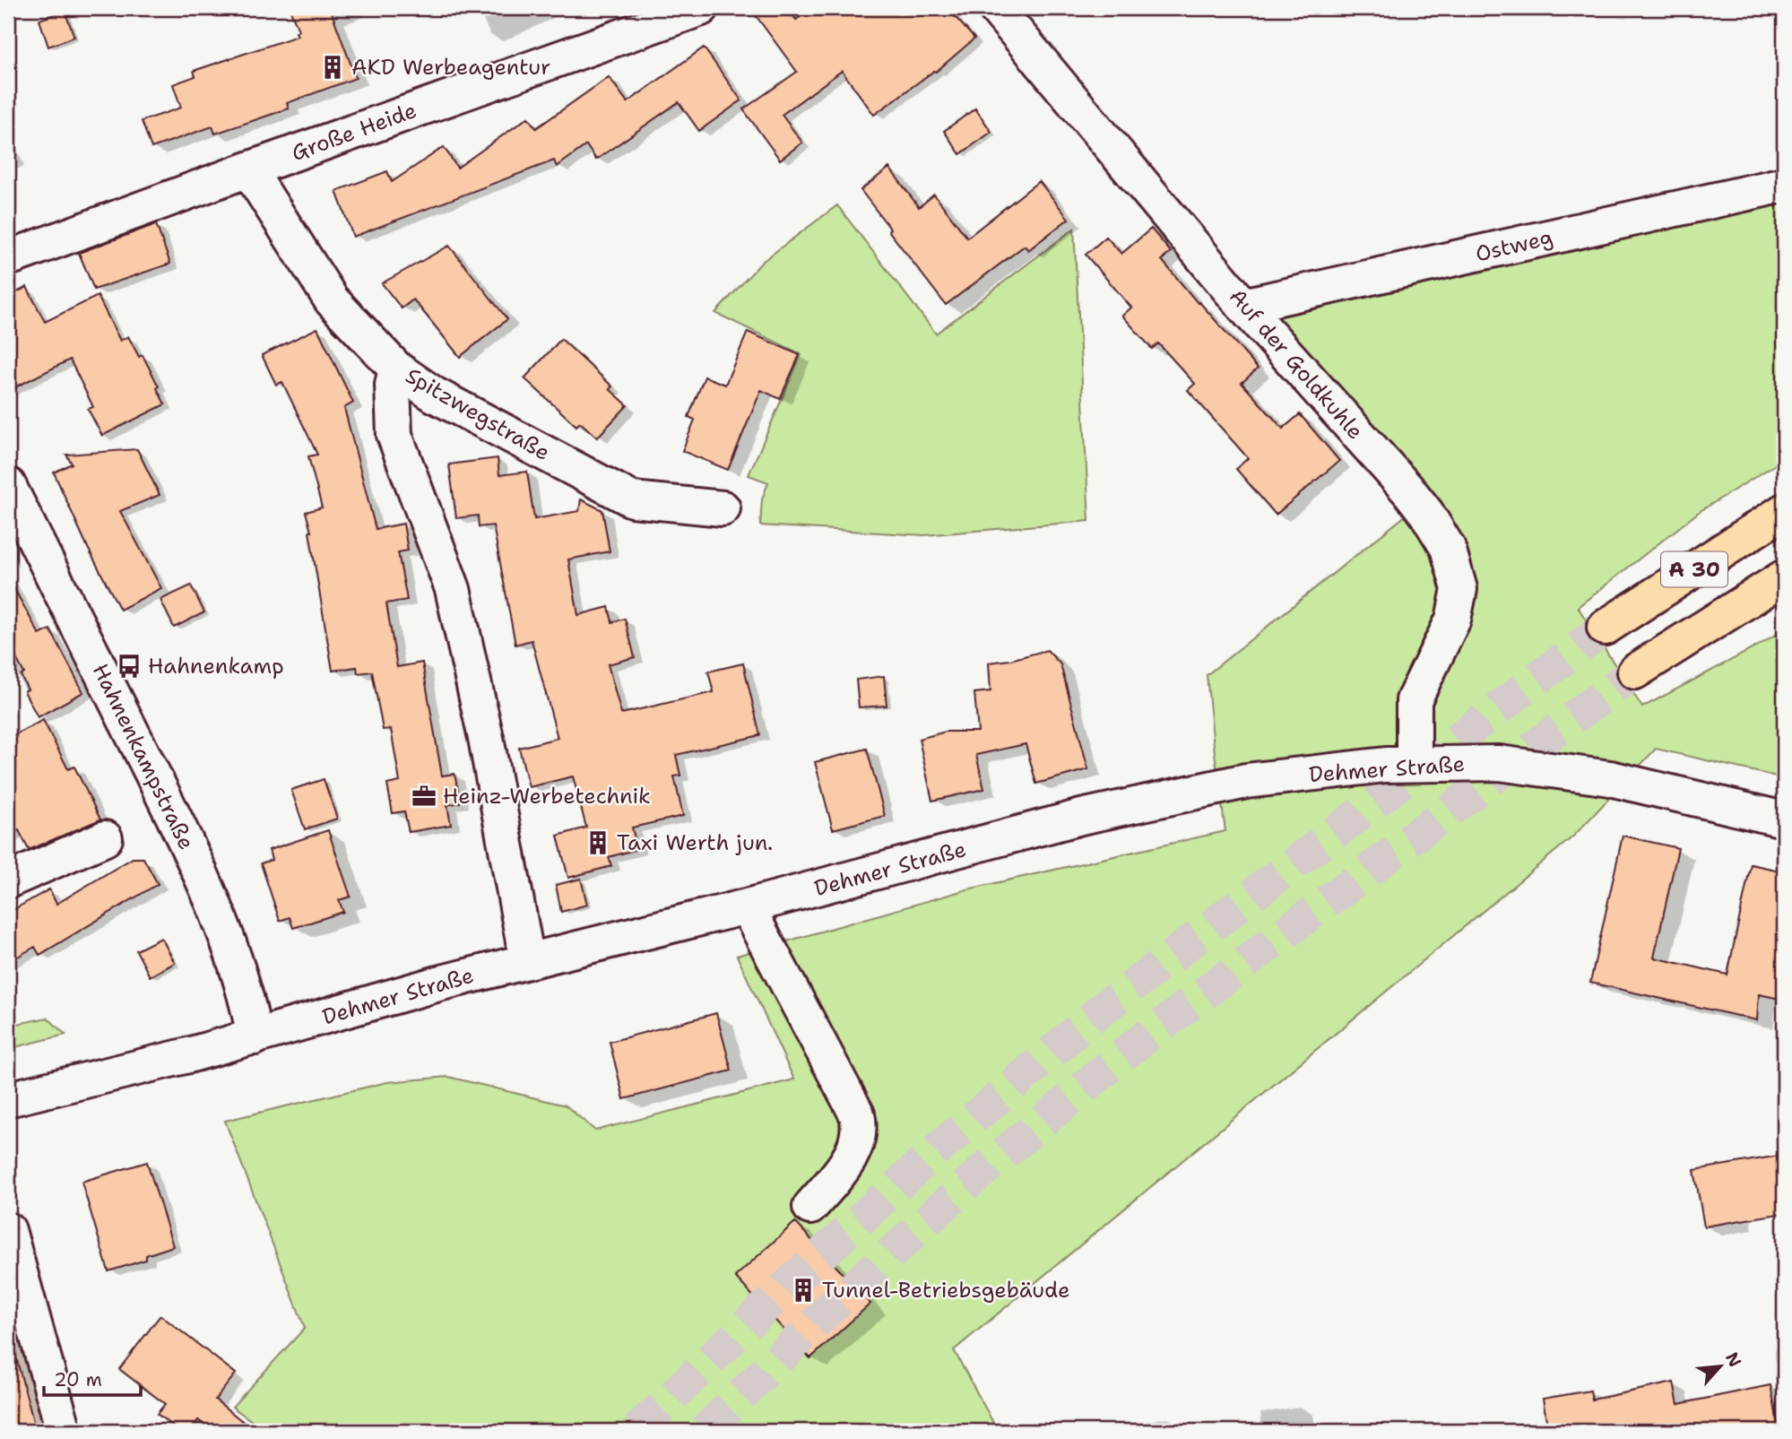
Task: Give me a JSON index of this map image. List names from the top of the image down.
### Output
{
  "streets": {
    "highway": ["A 30"],
    "street": [
      "Große Heide",
      "Ostweg",
      "Auf der Goldkuhle",
      "Spitzwegstraße",
      "Hahnenkampstraße",
      "Dehmer Straße"
    ]
  },
  "crossings": [
    ["Große Heide", "Spitzwegstraße"],
    ["Ostweg", "Auf der Goldkuhle"],
    ["Auf der Goldkuhle", "Dehmer Straße"],
    ["Hahnenkampstraße", "Dehmer Straße"]
  ],
  "places": {
    "building": ["AKD Werbeagentur", "Taxi Werth jun.", "Tunnel-Betriebsgebäude"],
    "bus stop": ["Hahnenkamp"],
    "office": ["Heinz-Werbetechnik"]
  },
  "scale_bar": "20 m",
  "north": "top right"
}
